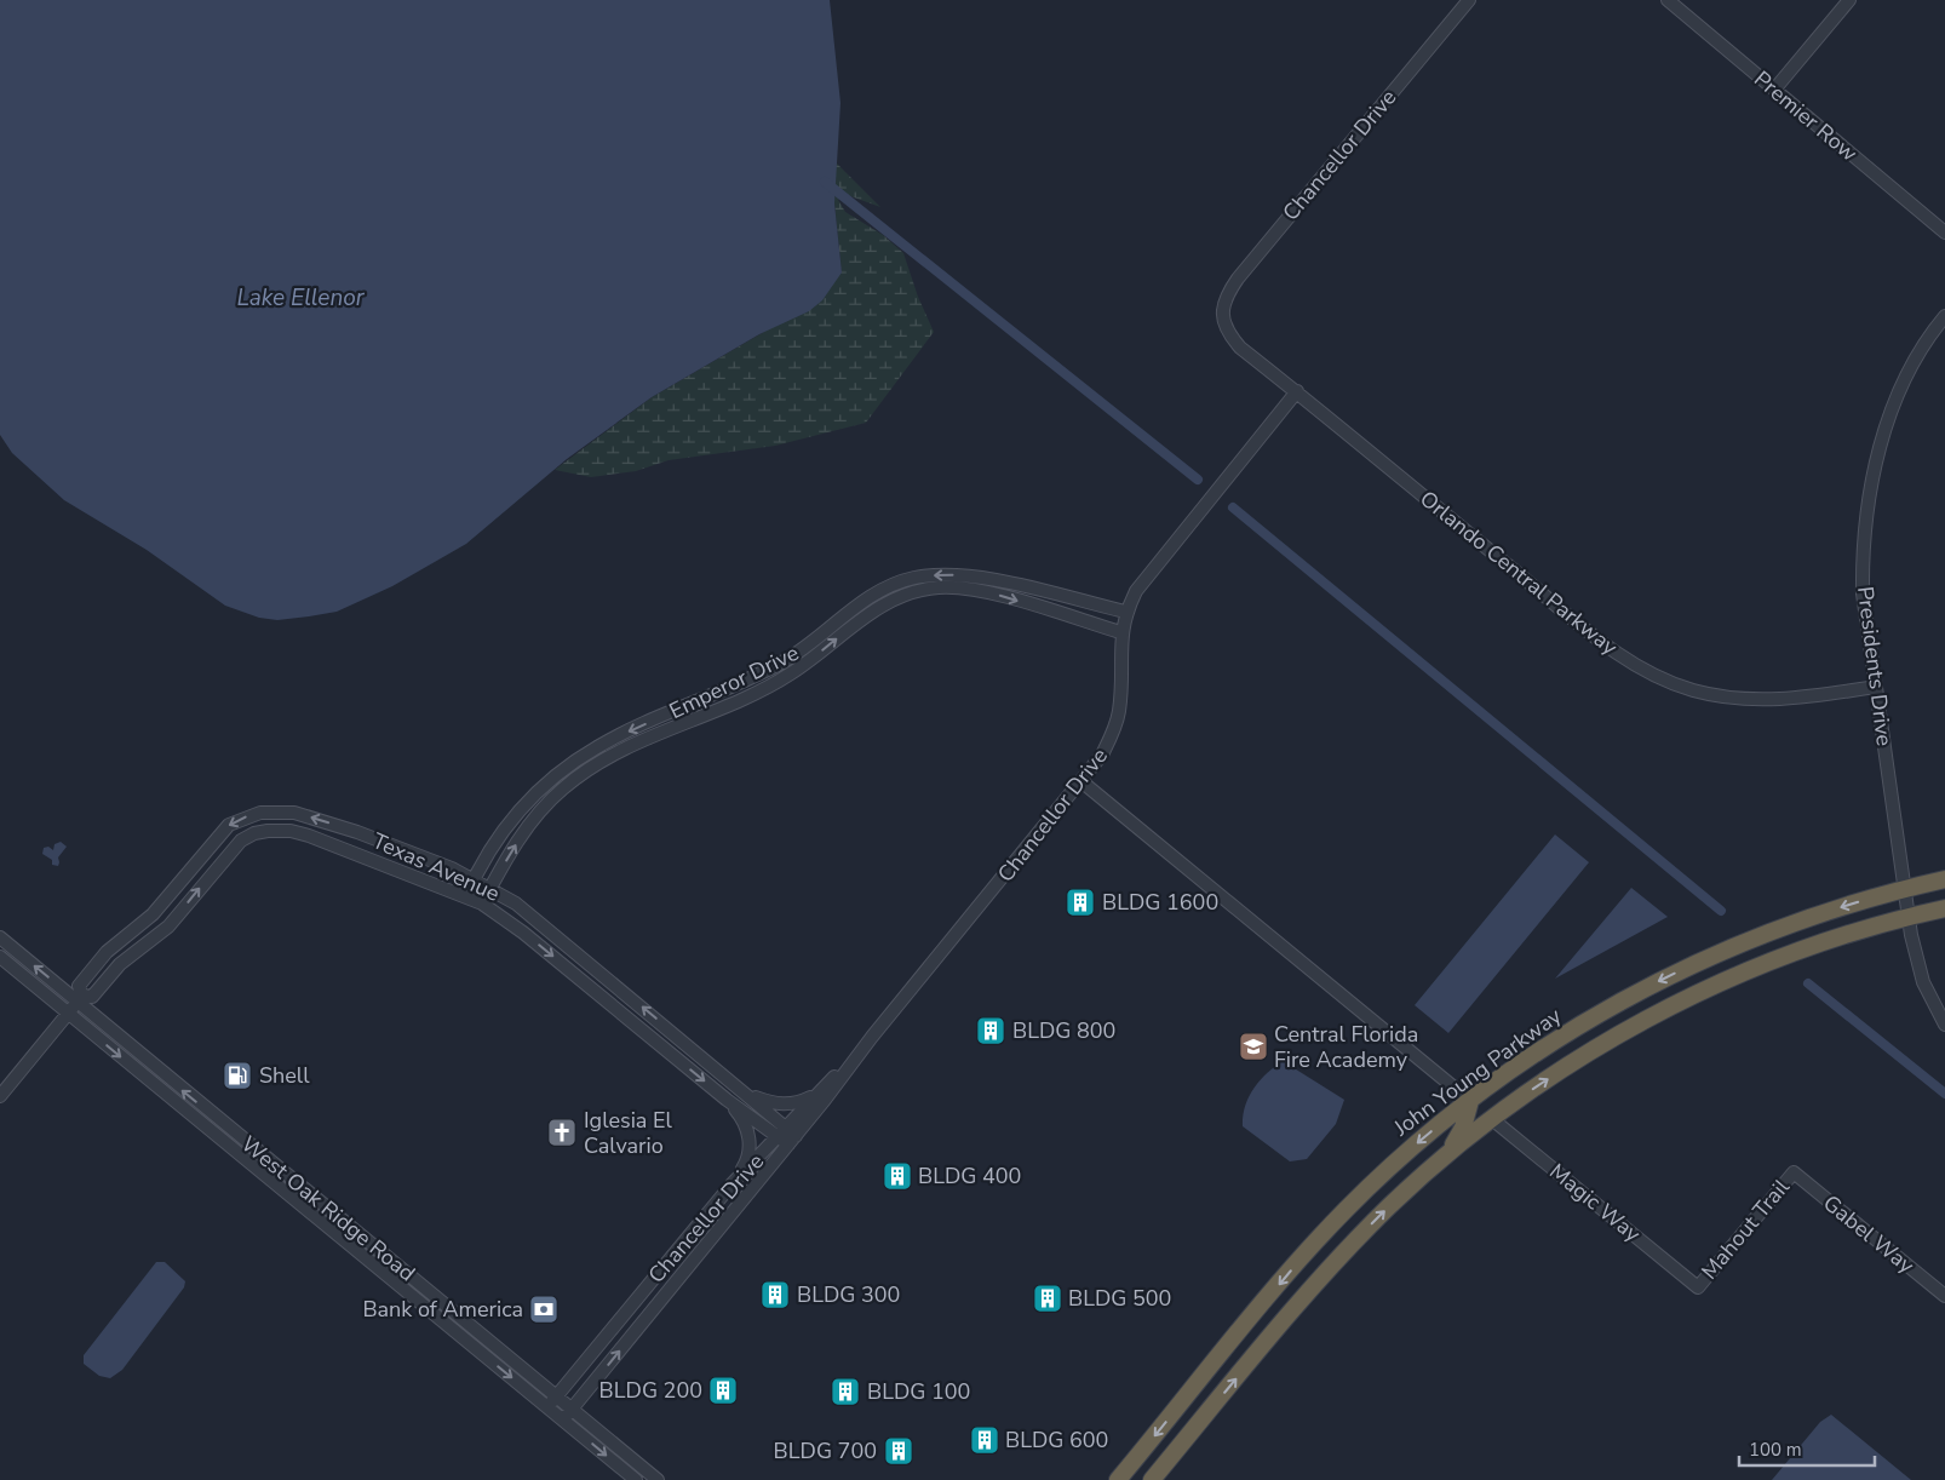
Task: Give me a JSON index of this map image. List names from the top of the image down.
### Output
{
  "streets": {
    "highway": ["John Young Parkway"],
    "street": [
      "Premier Row",
      "Chancellor Drive",
      "Orlando Central Parkway",
      "Presidents Drive",
      "Emperor Drive",
      "Texas Avenue",
      "Magic Way",
      "West Oak Ridge Road",
      "Mahout Trail",
      "Gabel Way"
    ]
  },
  "crossings": [
    ["Chancellor Drive", "Orlando Central Parkway"],
    ["Chancellor Drive", "Emperor Drive"],
    ["Chancellor Drive", "Texas Avenue"],
    ["Chancellor Drive", "West Oak Ridge Road"],
    ["Orlando Central Parkway", "Presidents Drive"],
    ["Presidents Drive", "John Young Parkway"],
    ["Emperor Drive", "Texas Avenue"],
    ["Texas Avenue", "West Oak Ridge Road"],
    ["Magic Way", "Mahout Trail"],
    ["Mahout Trail", "Gabel Way"]
  ],
  "water": ["Lake Ellenor"],
  "places": {
    "building": [
      "BLDG 1600",
      "BLDG 800",
      "BLDG 400",
      "BLDG 300",
      "BLDG 500",
      "BLDG 200",
      "BLDG 100",
      "BLDG 600",
      "BLDG 700"
    ],
    "school or university": ["Central Florida Fire Academy"],
    "fuel station": ["Shell"],
    "church": ["Iglesia El Calvario"],
    "bank": ["Bank of America"]
  },
  "scale_bar": "100 m"
}
